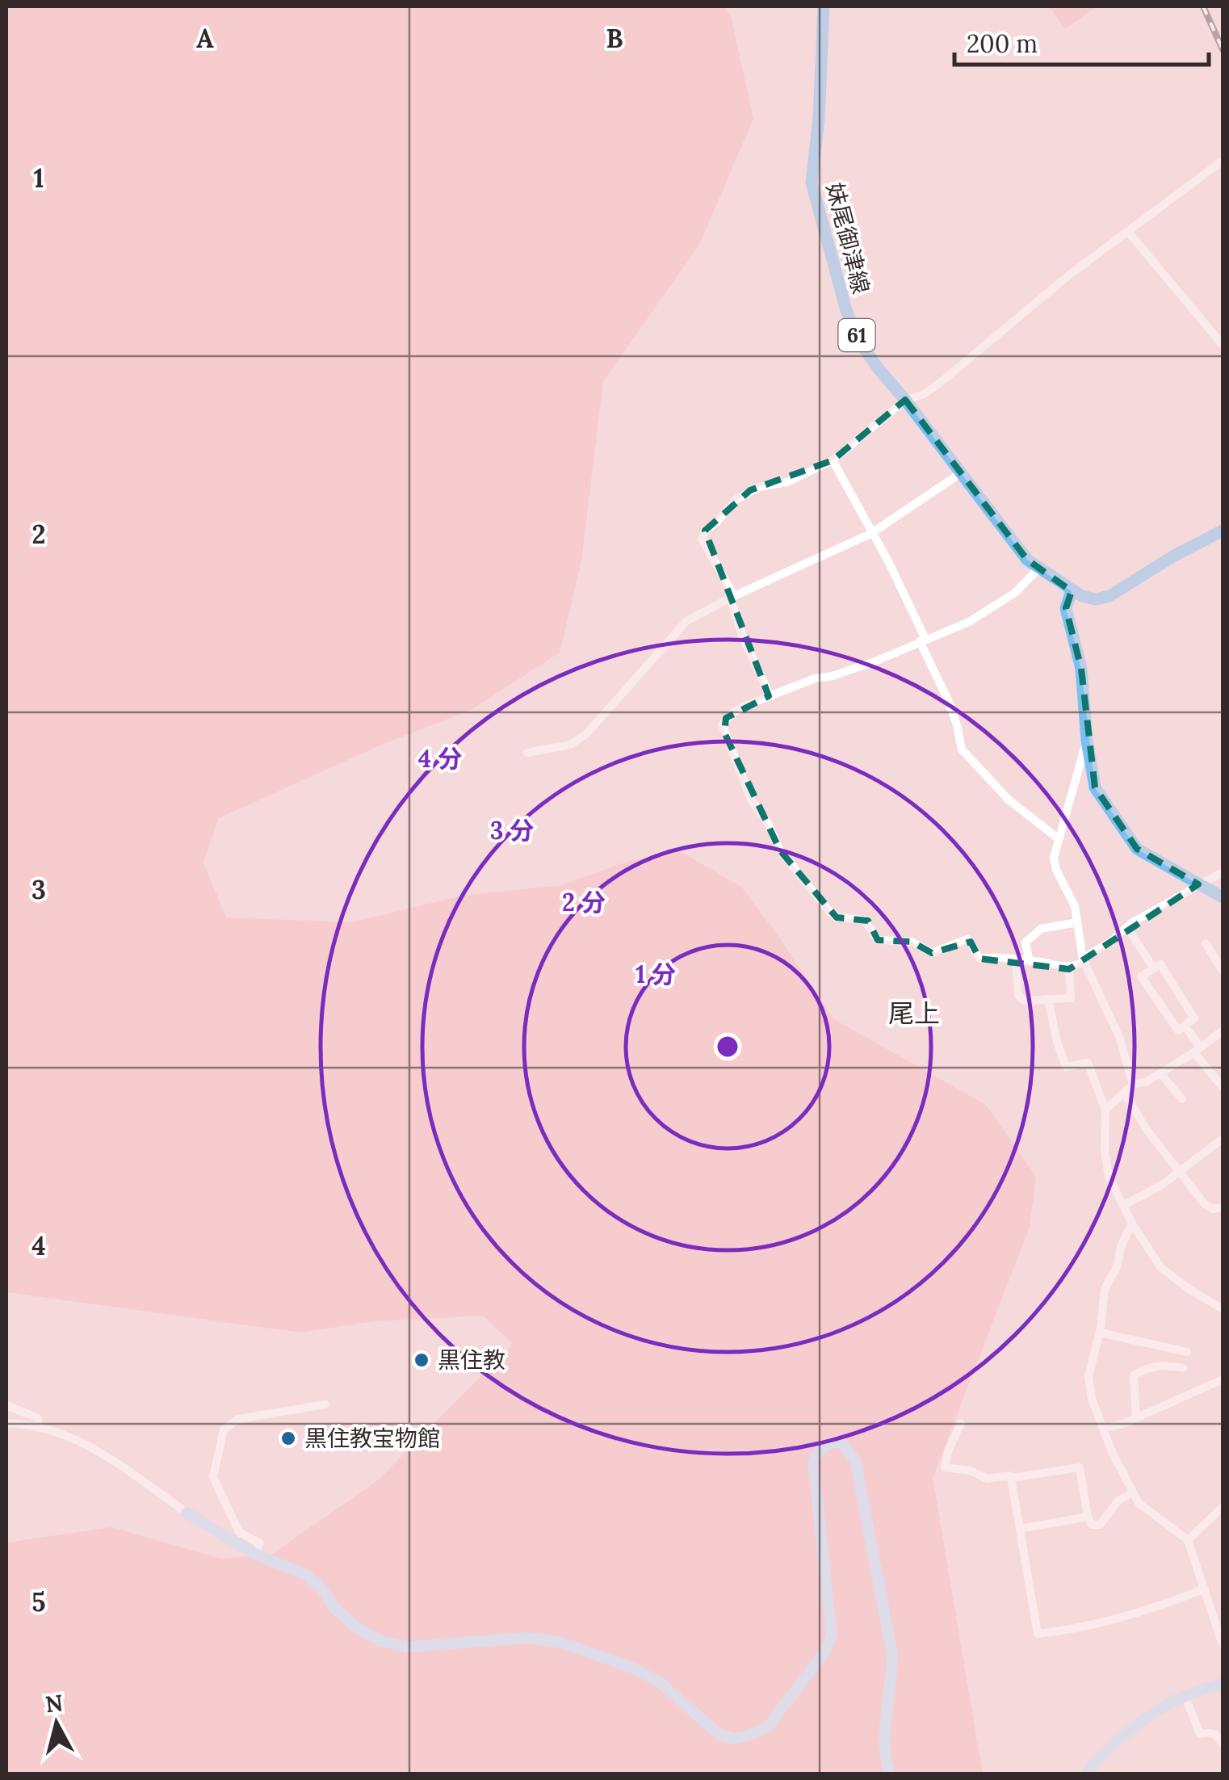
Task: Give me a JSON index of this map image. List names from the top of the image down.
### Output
{
  "streets": {
    "main road": ["妹尾御津線", "61"]
  },
  "districts": ["尾上"],
  "places": ["黒住教", "黒住教宝物館"],
  "scale_bar": "200 m",
  "north": "top",
  "grid": {
    "columns": ["A", "B"],
    "rows": [
      "1",
      "2",
      "3",
      "4",
      "5"
    ]
  },
  "rings": [
    "4 分",
    "3 分",
    "2 分",
    "1 分"
  ]
}
